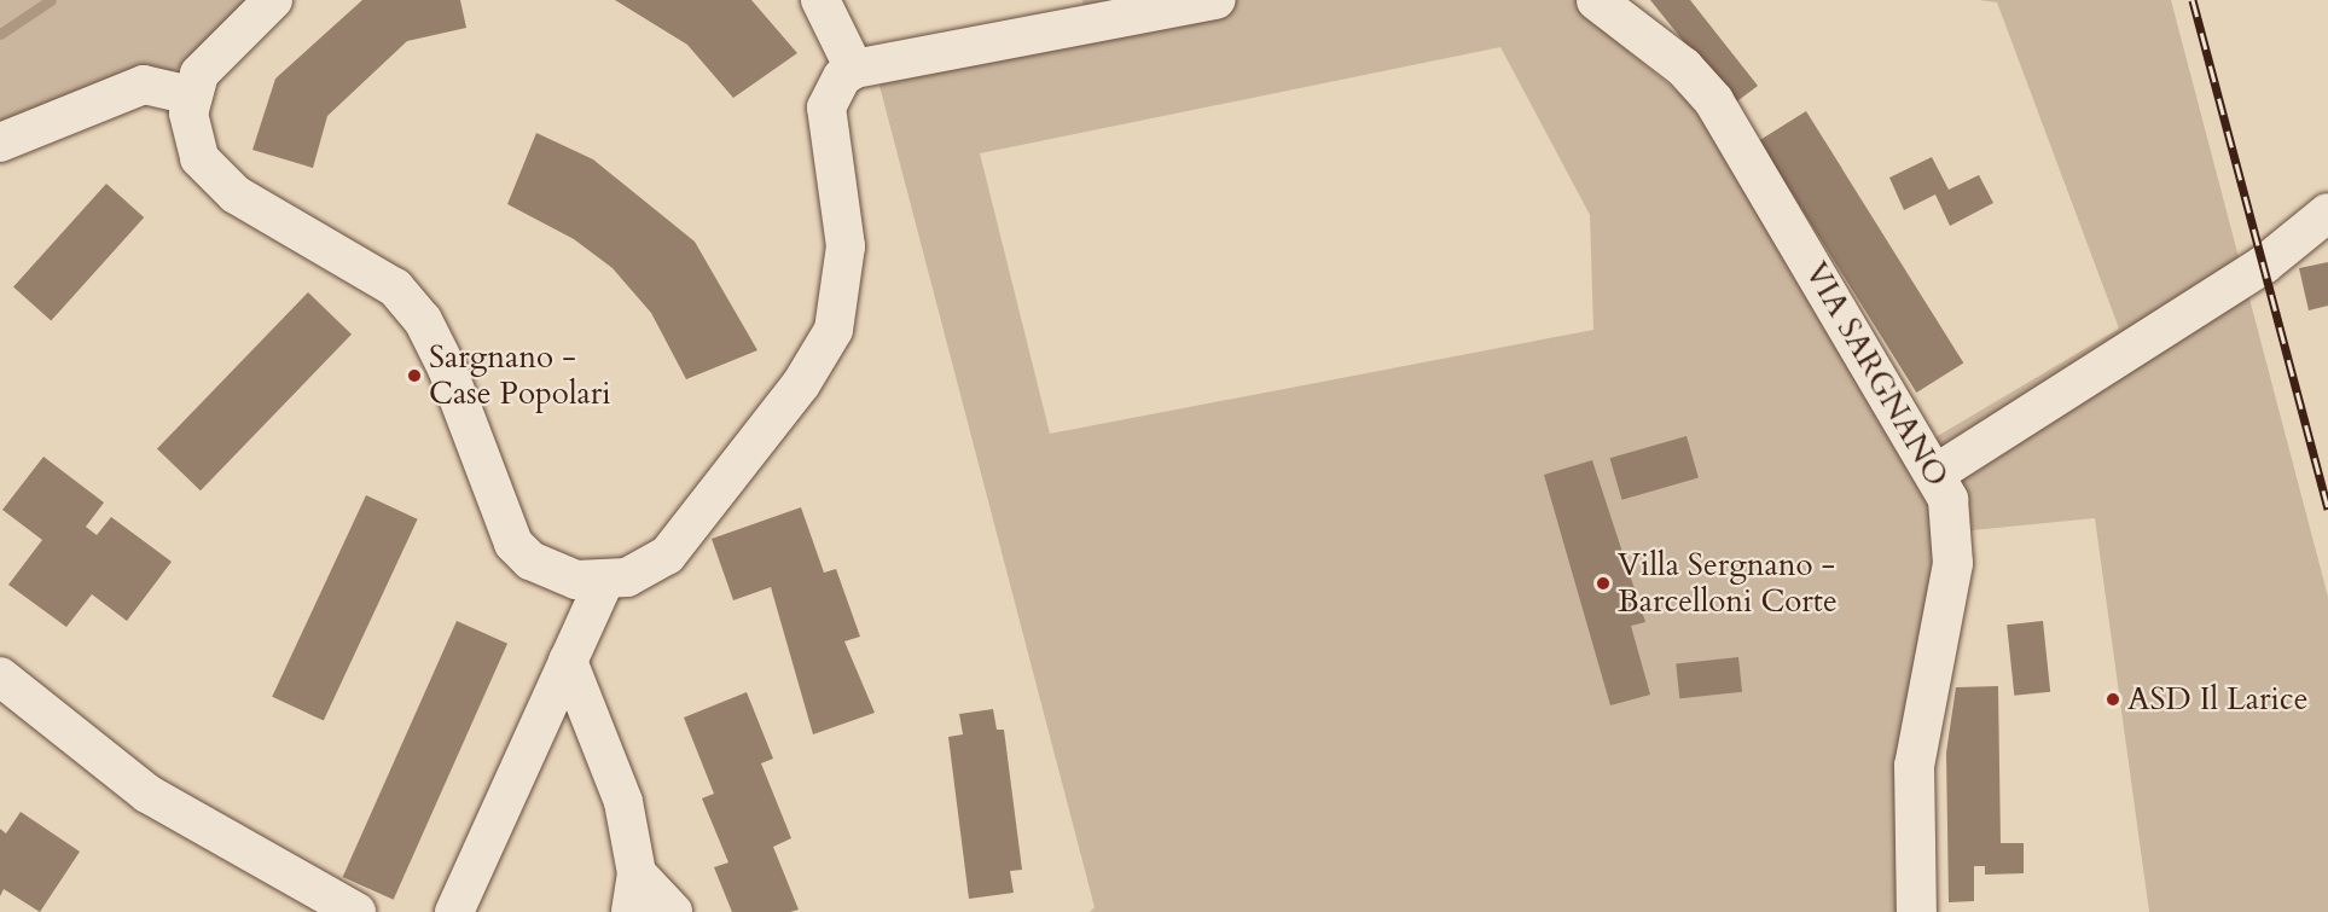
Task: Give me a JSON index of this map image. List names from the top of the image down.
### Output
{
  "streets": {
    "street": ["VIA SARGNANO"]
  },
  "places": ["Sargnano - Case Popolari", "Villa Sergnano - Barcelloni Corte", "ASD Il Larice"]
}
